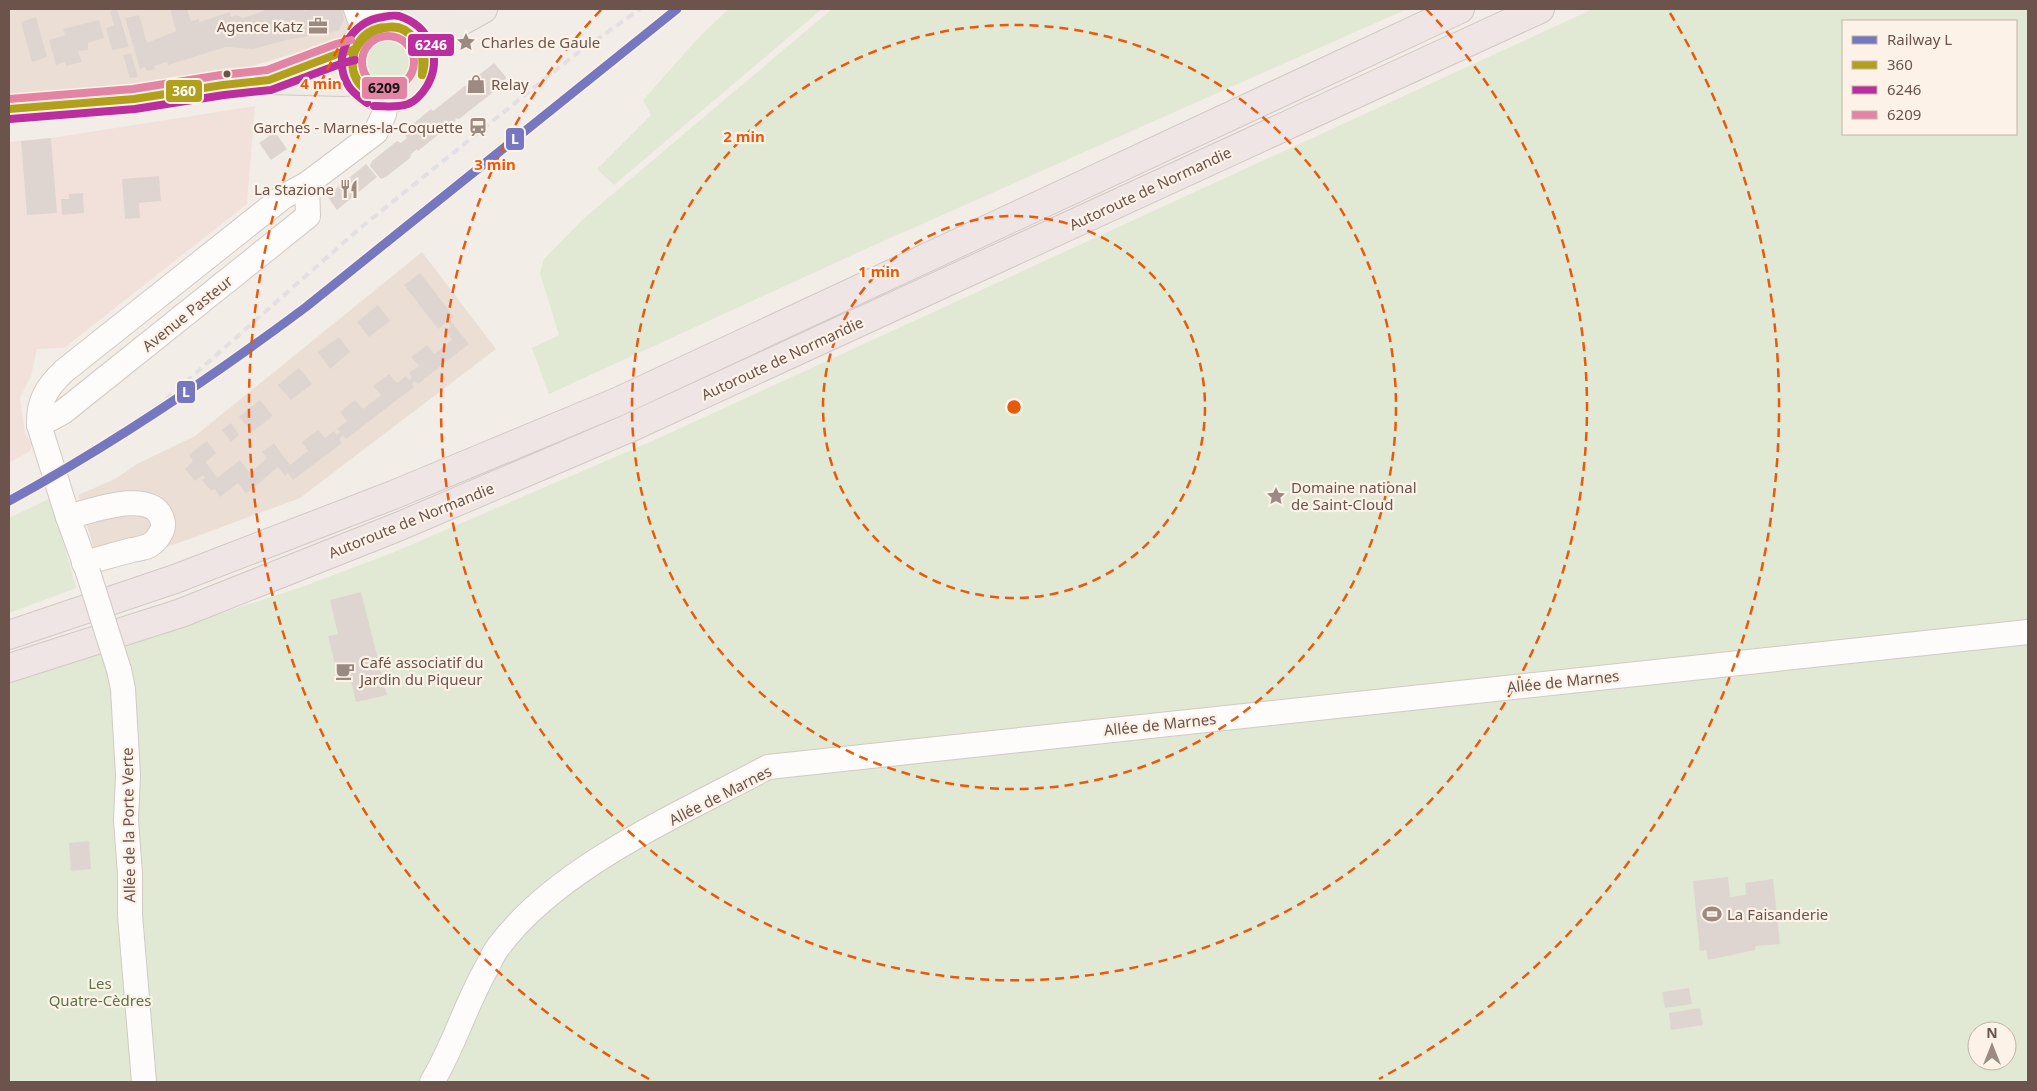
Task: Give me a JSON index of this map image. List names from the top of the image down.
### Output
{
  "streets": {
    "highway": ["Autoroute de Normandie"],
    "street": ["Avenue Pasteur", "Allée de Marnes", "Allée de la Porte Verte"]
  },
  "crossings": [
    ["Avenue Pasteur", "Allée de la Porte Verte"]
  ],
  "parks": ["Les Quatre-Cèdres"],
  "places": {
    "office": ["Agence Katz"],
    "place": ["Charles de Gaule", "Domaine national de Saint-Cloud"],
    "shop": ["Relay"],
    "station": ["Garches - Marnes-la-Coquette"],
    "restaurant": ["La Stazione"],
    "cafe": ["Café associatif du Jardin du Piqueur"],
    "sports": ["La Faisanderie"]
  },
  "lines": [
    "rail line L",
    "transit line 6246",
    "transit line 360",
    "transit line 6209"
  ],
  "legend": [
    "Railway L",
    "360",
    "6246",
    "6209"
  ],
  "north": "top",
  "rings": [
    "4 min",
    "2 min",
    "3 min",
    "1 min"
  ]
}
